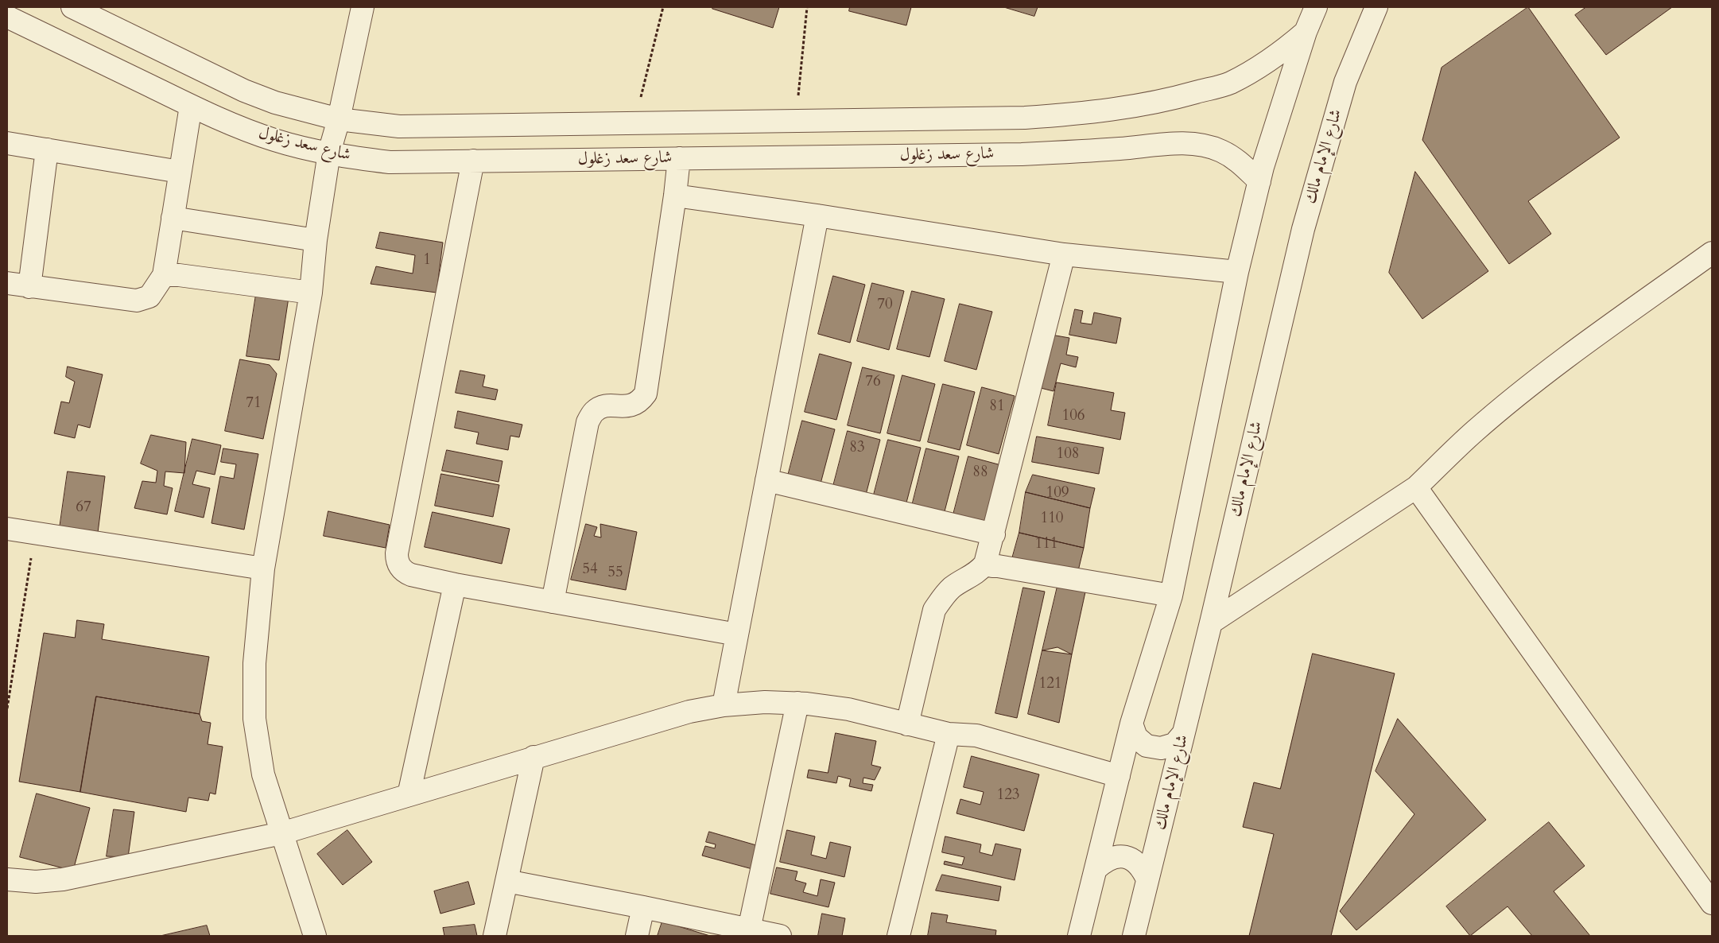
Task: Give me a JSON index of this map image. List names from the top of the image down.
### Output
{
  "streets": {
    "street": ["شارع سعد زغلول", "شارع الإمام مالك"]
  },
  "house_numbers": [
    "1",
    "70",
    "76",
    "71",
    "81",
    "106",
    "83",
    "108",
    "88",
    "109",
    "67",
    "110",
    "111",
    "54",
    "55",
    "121",
    "123"
  ]
}
